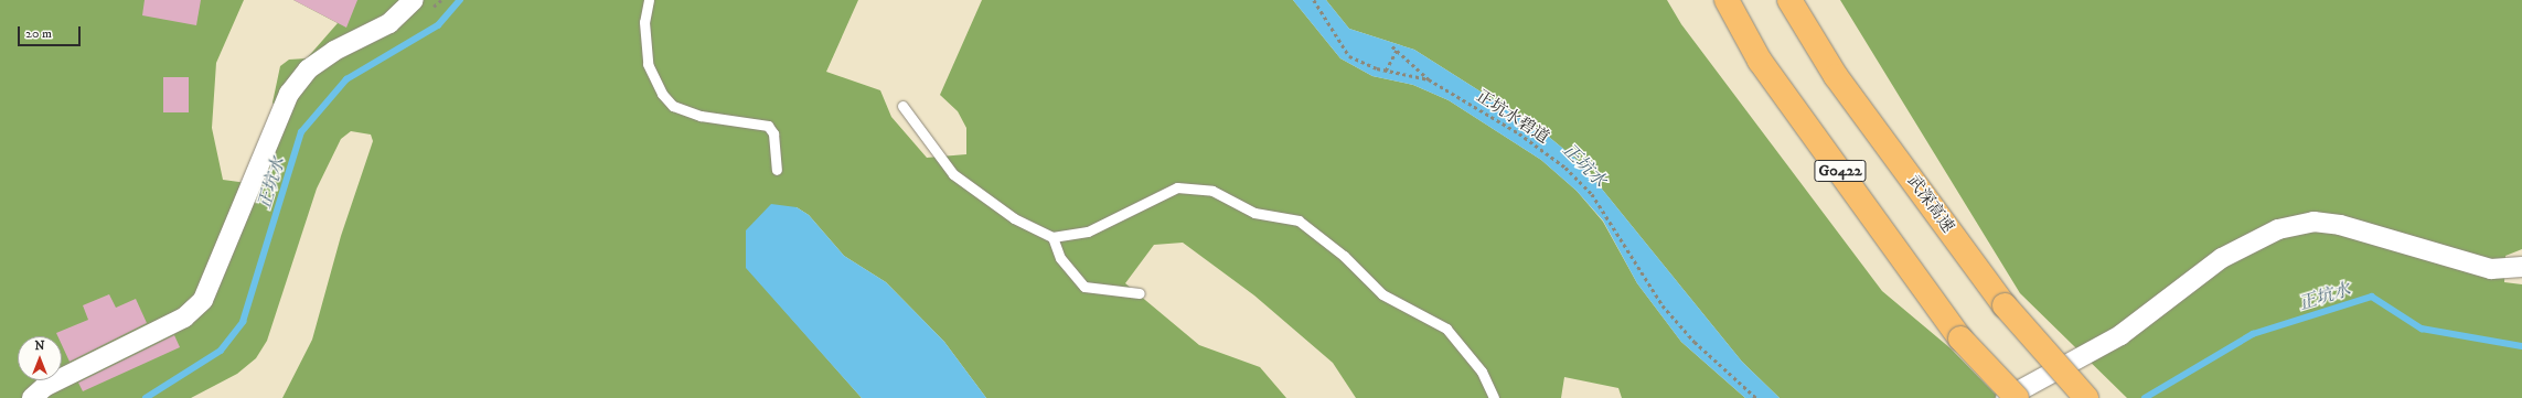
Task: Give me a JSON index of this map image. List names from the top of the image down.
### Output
{
  "streets": {
    "highway": ["G0422", "武深高速"],
    "path": ["正坑水碧道"]
  },
  "water": ["正坑水"],
  "scale_bar": "20 m",
  "north": "top"
}
